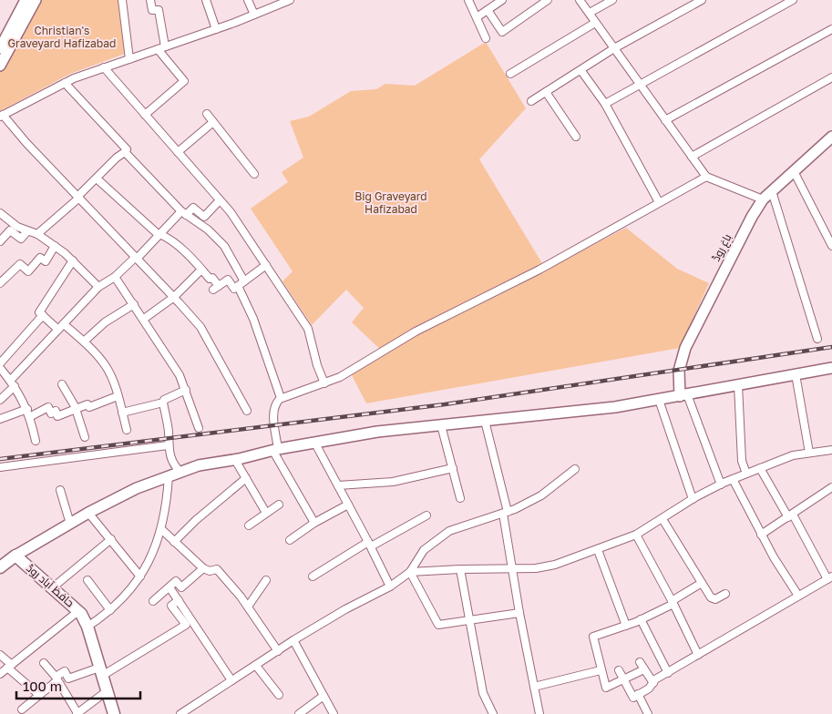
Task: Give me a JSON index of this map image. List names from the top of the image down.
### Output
{
  "streets": {
    "main road": ["حافظ آباد روڈ"],
    "street": ["باغ روڈ"]
  },
  "parks": ["Christian's Graveyard Hafizabad", "Big Graveyard Hafizabad"],
  "scale_bar": "100 m"
}
